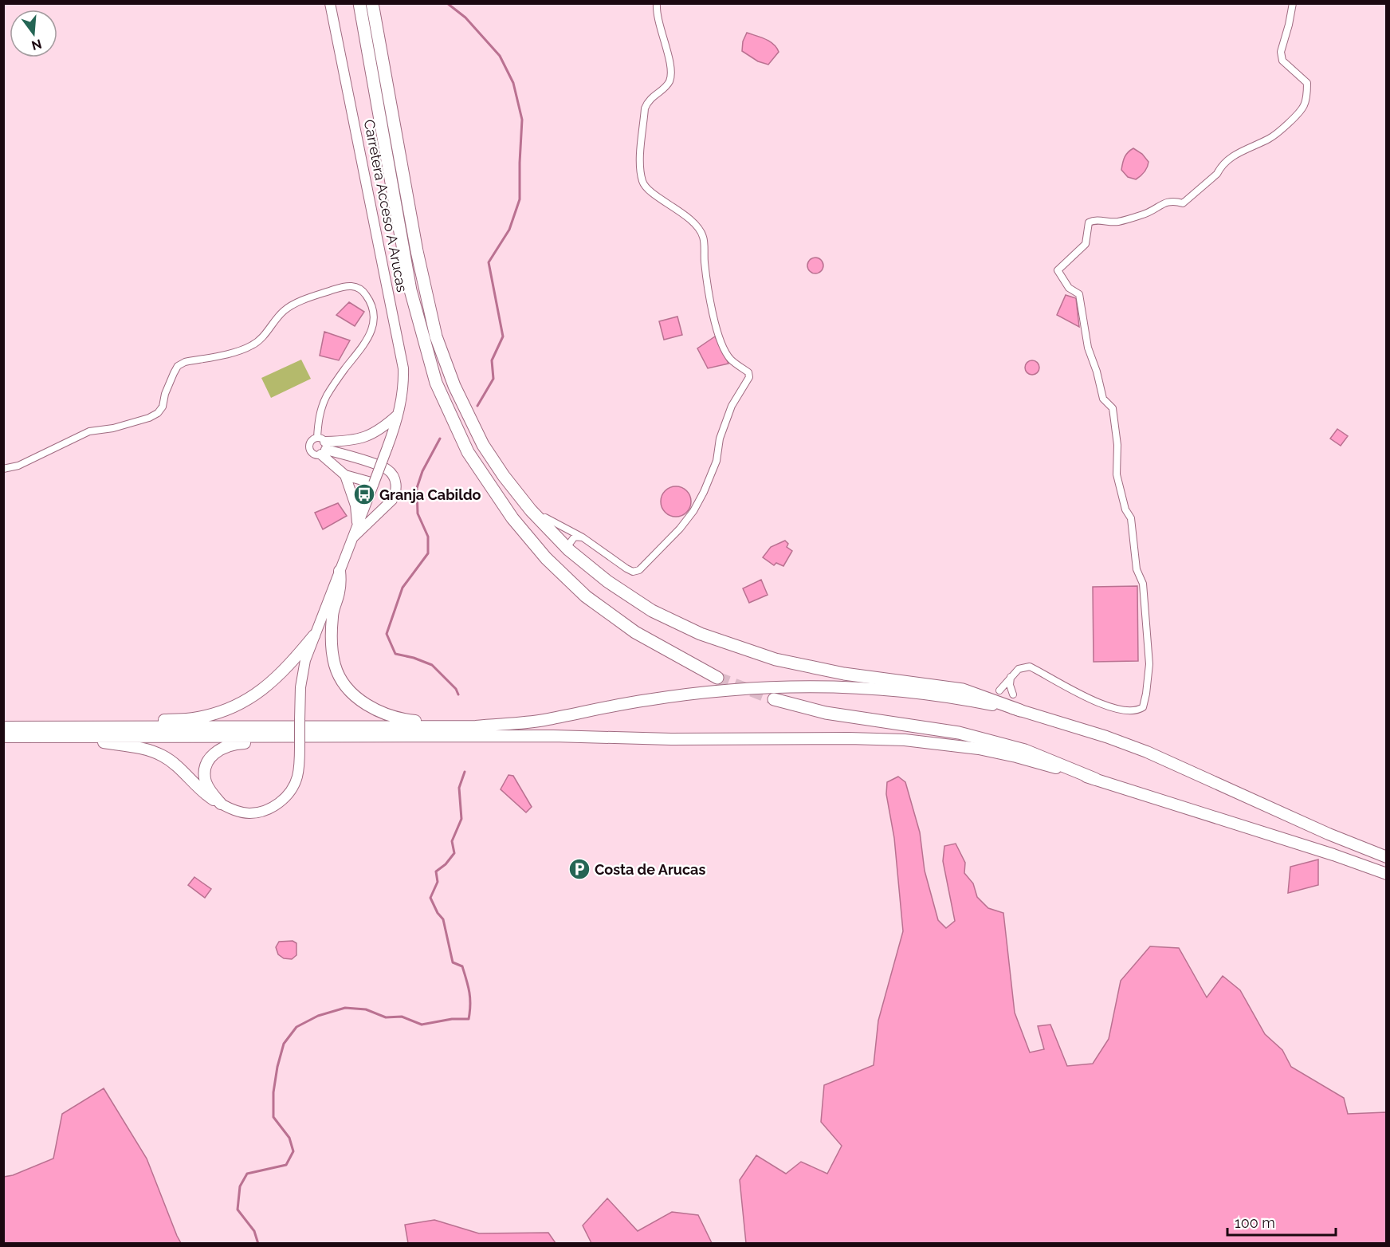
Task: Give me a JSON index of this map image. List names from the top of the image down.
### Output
{
  "streets": {
    "main road": ["Carretera Acceso A Arucas"]
  },
  "places": {
    "bus stop": ["Granja Cabildo"],
    "parking": ["Costa de Arucas"]
  },
  "scale_bar": "100 m",
  "north": "bottom"
}
